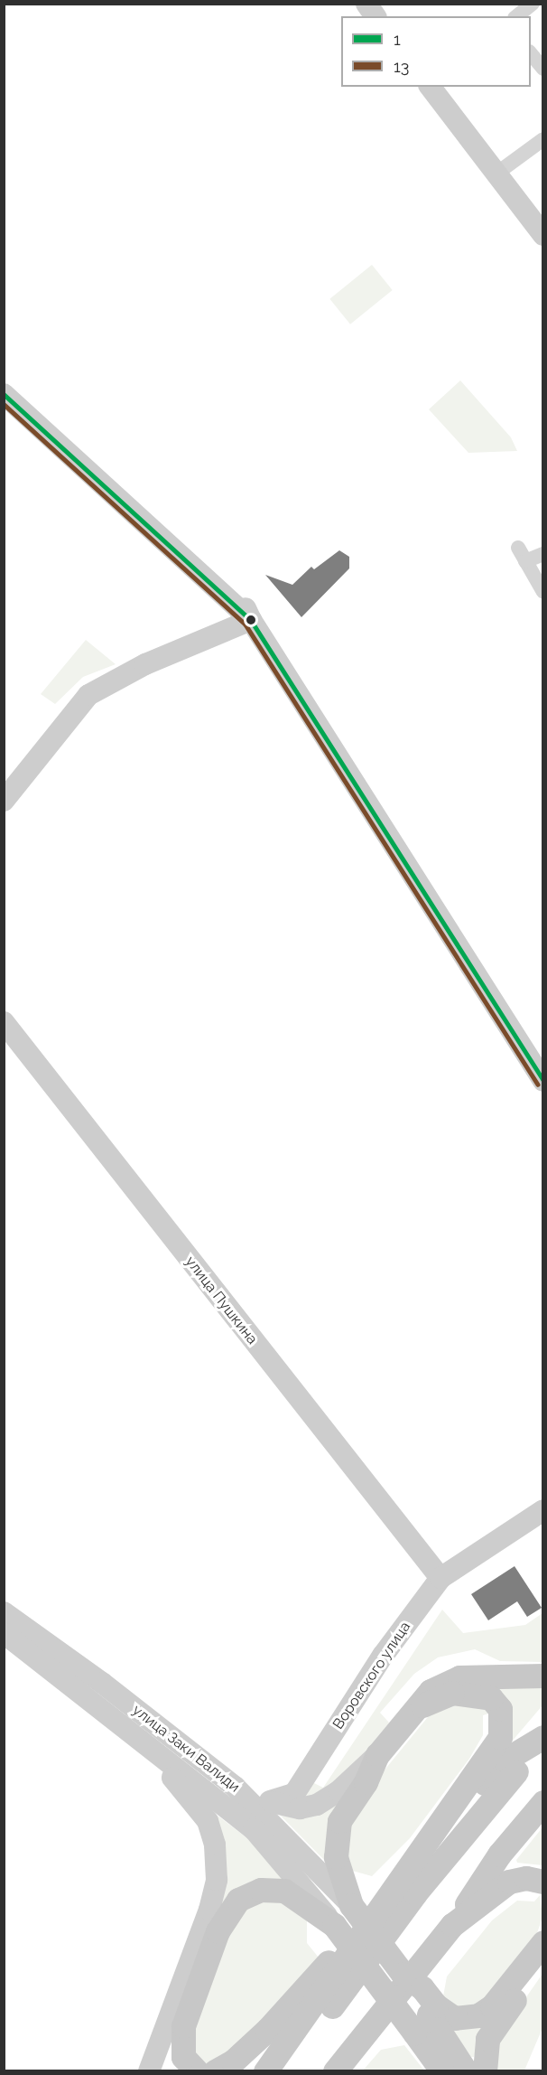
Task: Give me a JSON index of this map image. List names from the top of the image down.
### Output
{
  "streets": {
    "street": ["улица Пушкина", "Воровского улица", "улица Заки Валиди"]
  },
  "crossings": [
    ["улица Пушкина", "Воровского улица"]
  ],
  "lines": ["transit line 1", "transit line 13"],
  "legend": ["1", "13"]
}
